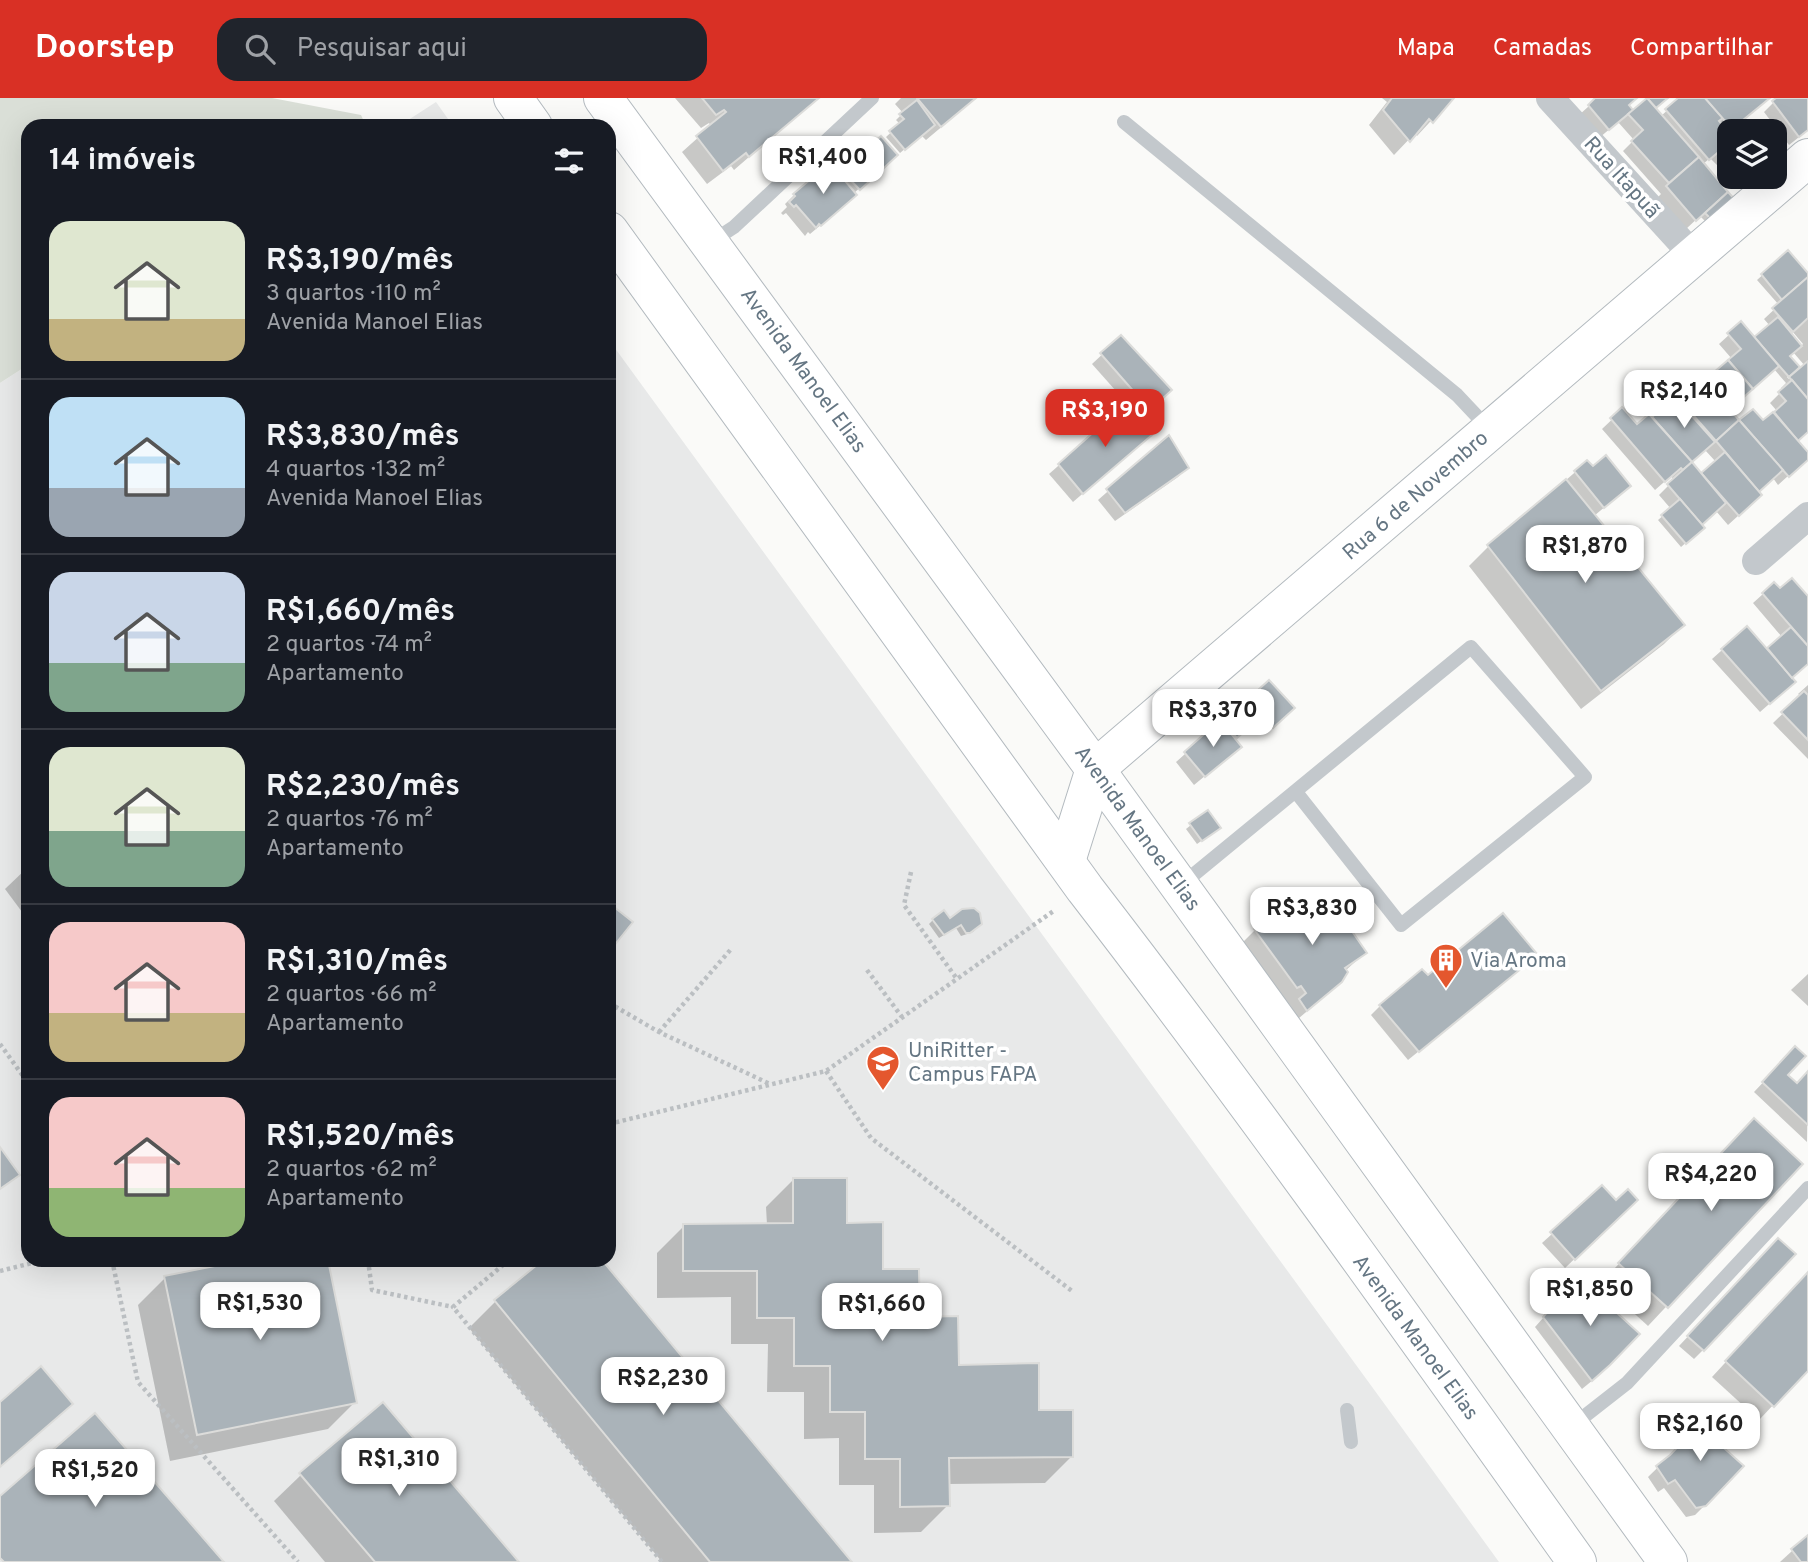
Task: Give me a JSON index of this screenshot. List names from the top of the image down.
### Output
{
  "streets": {
    "main road": ["Avenida Manoel Elias", "Rua 6 de Novembro"],
    "street": ["Rua Itapuã"]
  },
  "crossings": [
    ["Rua Itapuã", "Rua 6 de Novembro"],
    ["Avenida Manoel Elias", "Rua 6 de Novembro"]
  ],
  "places": {
    "building": ["Via Aroma"],
    "school or university": ["UniRitter - Campus FAPA"]
  },
  "page": {
    "header": "Doorstep",
    "search": "Pesquisar aqui",
    "nav": ["Mapa", "Camadas", "Compartilhar"],
    "heading": "14 imóveis",
    "price": [
      "R$1,400",
      "R$2,140",
      "R$3,190",
      "R$1,870",
      "R$3,370",
      "R$3,830",
      "R$4,220",
      "R$1,850",
      "R$1,530",
      "R$1,660",
      "R$2,230",
      "R$2,160",
      "R$1,310",
      "R$1,520"
    ],
    "list": [
      {
        "name": "R$3,190/mês",
        "note": "3 quartos · 110 m² · Avenida Manoel Elias"
      },
      {
        "name": "R$3,830/mês",
        "note": "4 quartos · 132 m² · Avenida Manoel Elias"
      },
      {
        "name": "R$1,660/mês",
        "note": "2 quartos · 74 m² · Apartamento"
      },
      {
        "name": "R$2,230/mês",
        "note": "2 quartos · 76 m² · Apartamento"
      },
      {
        "name": "R$1,310/mês",
        "note": "2 quartos · 66 m² · Apartamento"
      },
      {
        "name": "R$1,520/mês",
        "note": "2 quartos · 62 m² · Apartamento"
      }
    ]
  }
}
